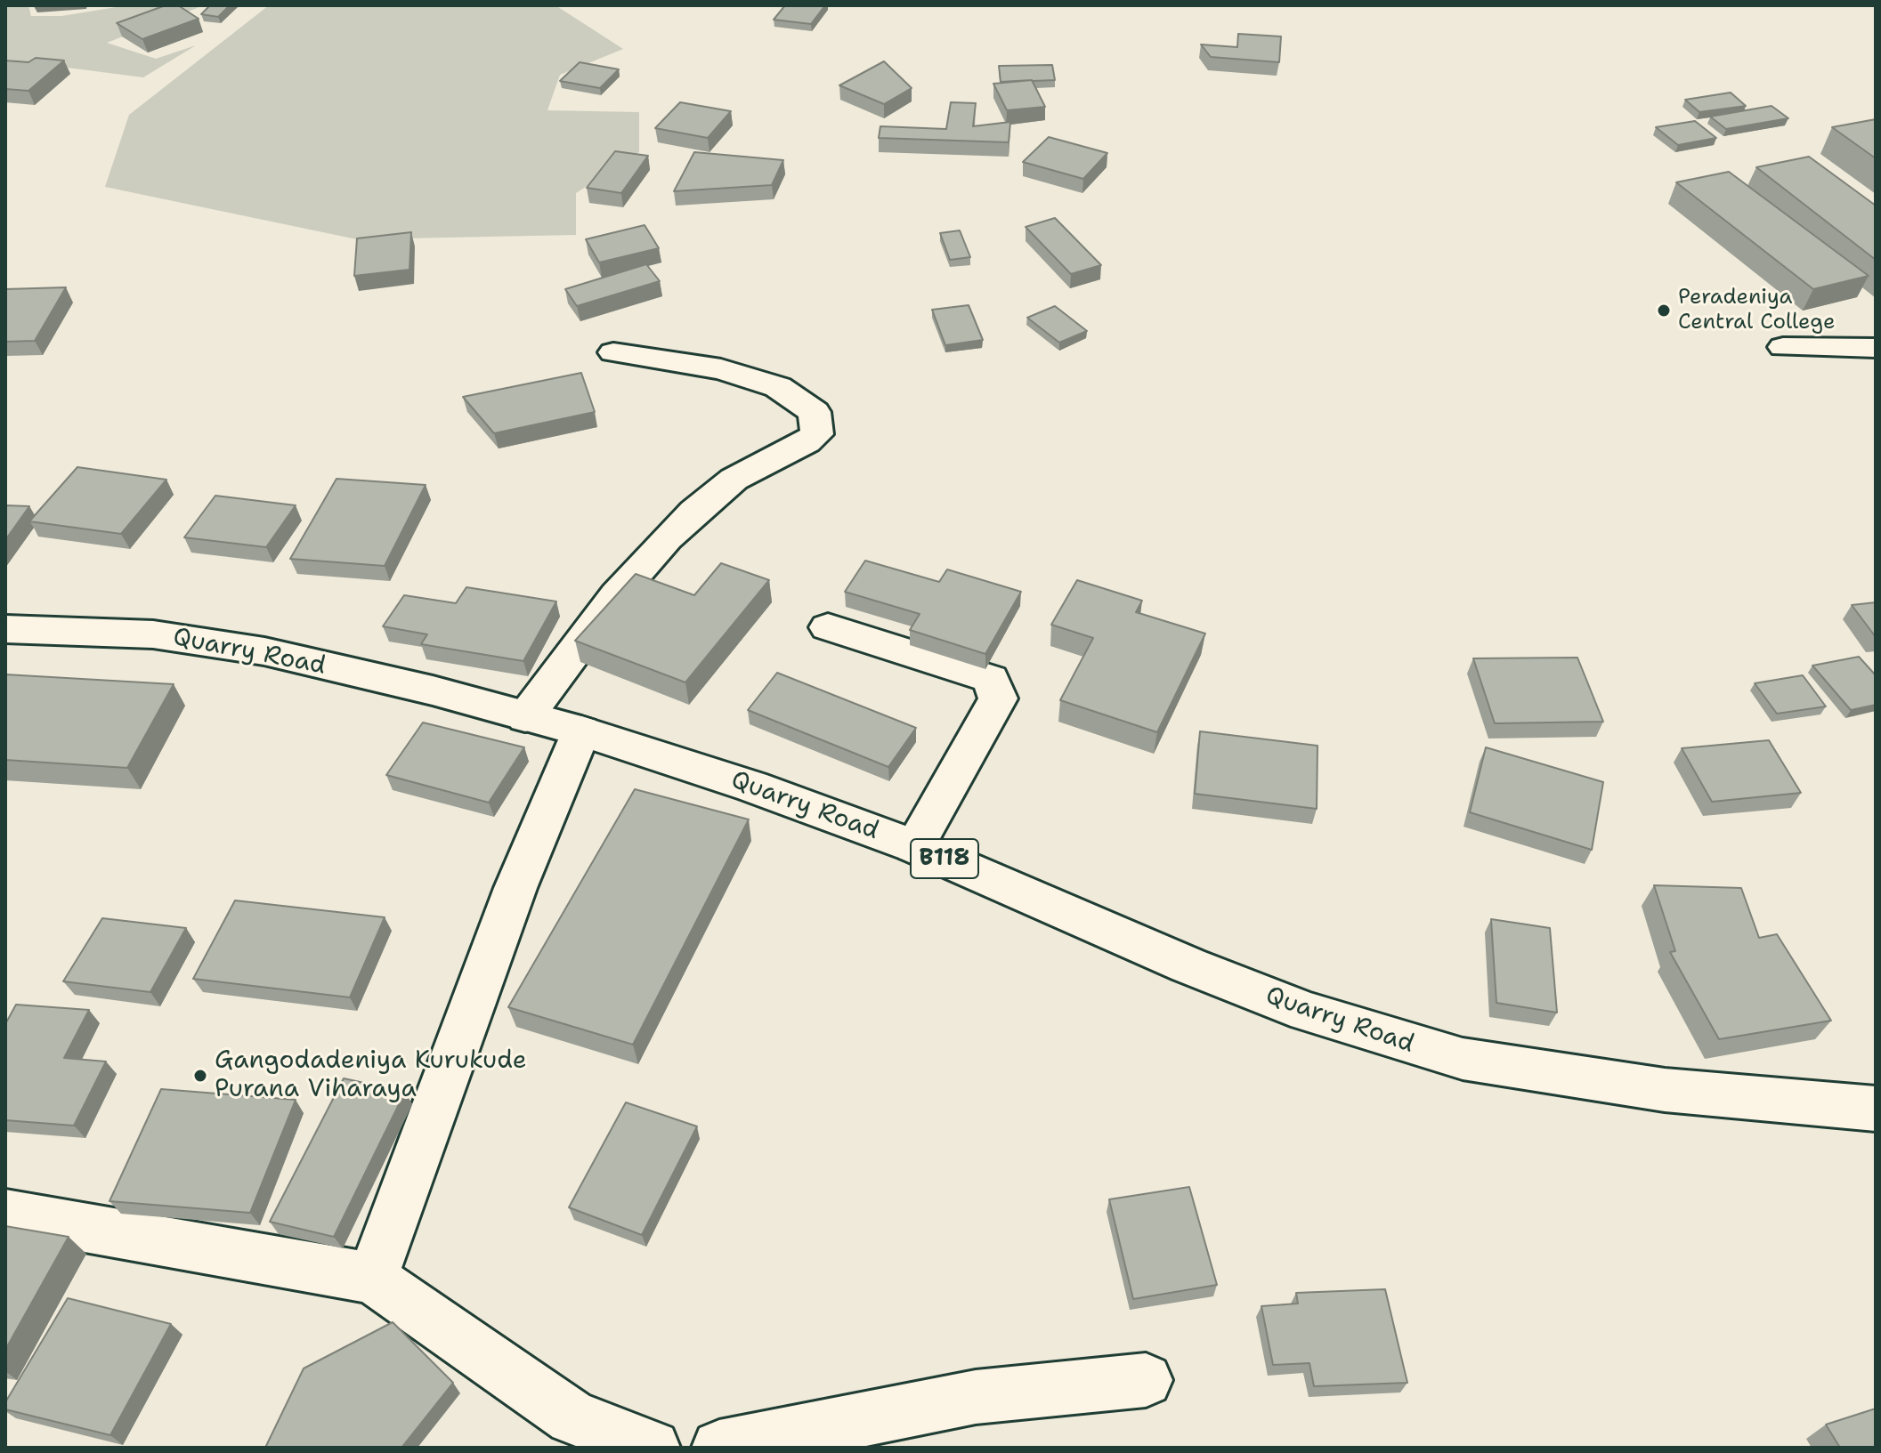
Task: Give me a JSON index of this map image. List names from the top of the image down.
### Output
{
  "streets": {
    "street": ["Quarry Road", "B118"]
  },
  "places": ["Peradeniya Central College", "Gangodadeniya Kurukude Purana Viharaya"]
}
